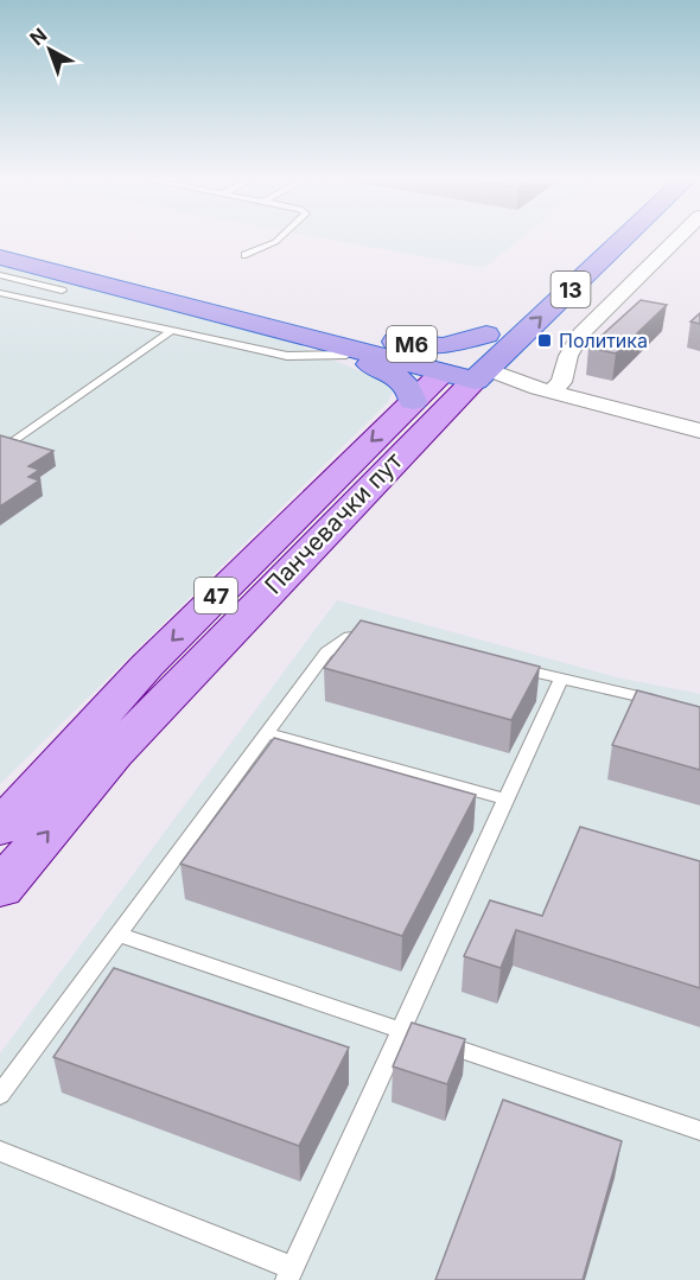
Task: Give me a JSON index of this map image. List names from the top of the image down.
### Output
{
  "streets": {
    "highway": ["13", "M6", "Панчевачки пут"],
    "main road": ["47"]
  },
  "crossings": [
    ["M6", "Панчевачки пут"]
  ],
  "places": {
    "transit": ["Политика"]
  },
  "north": "top left"
}
